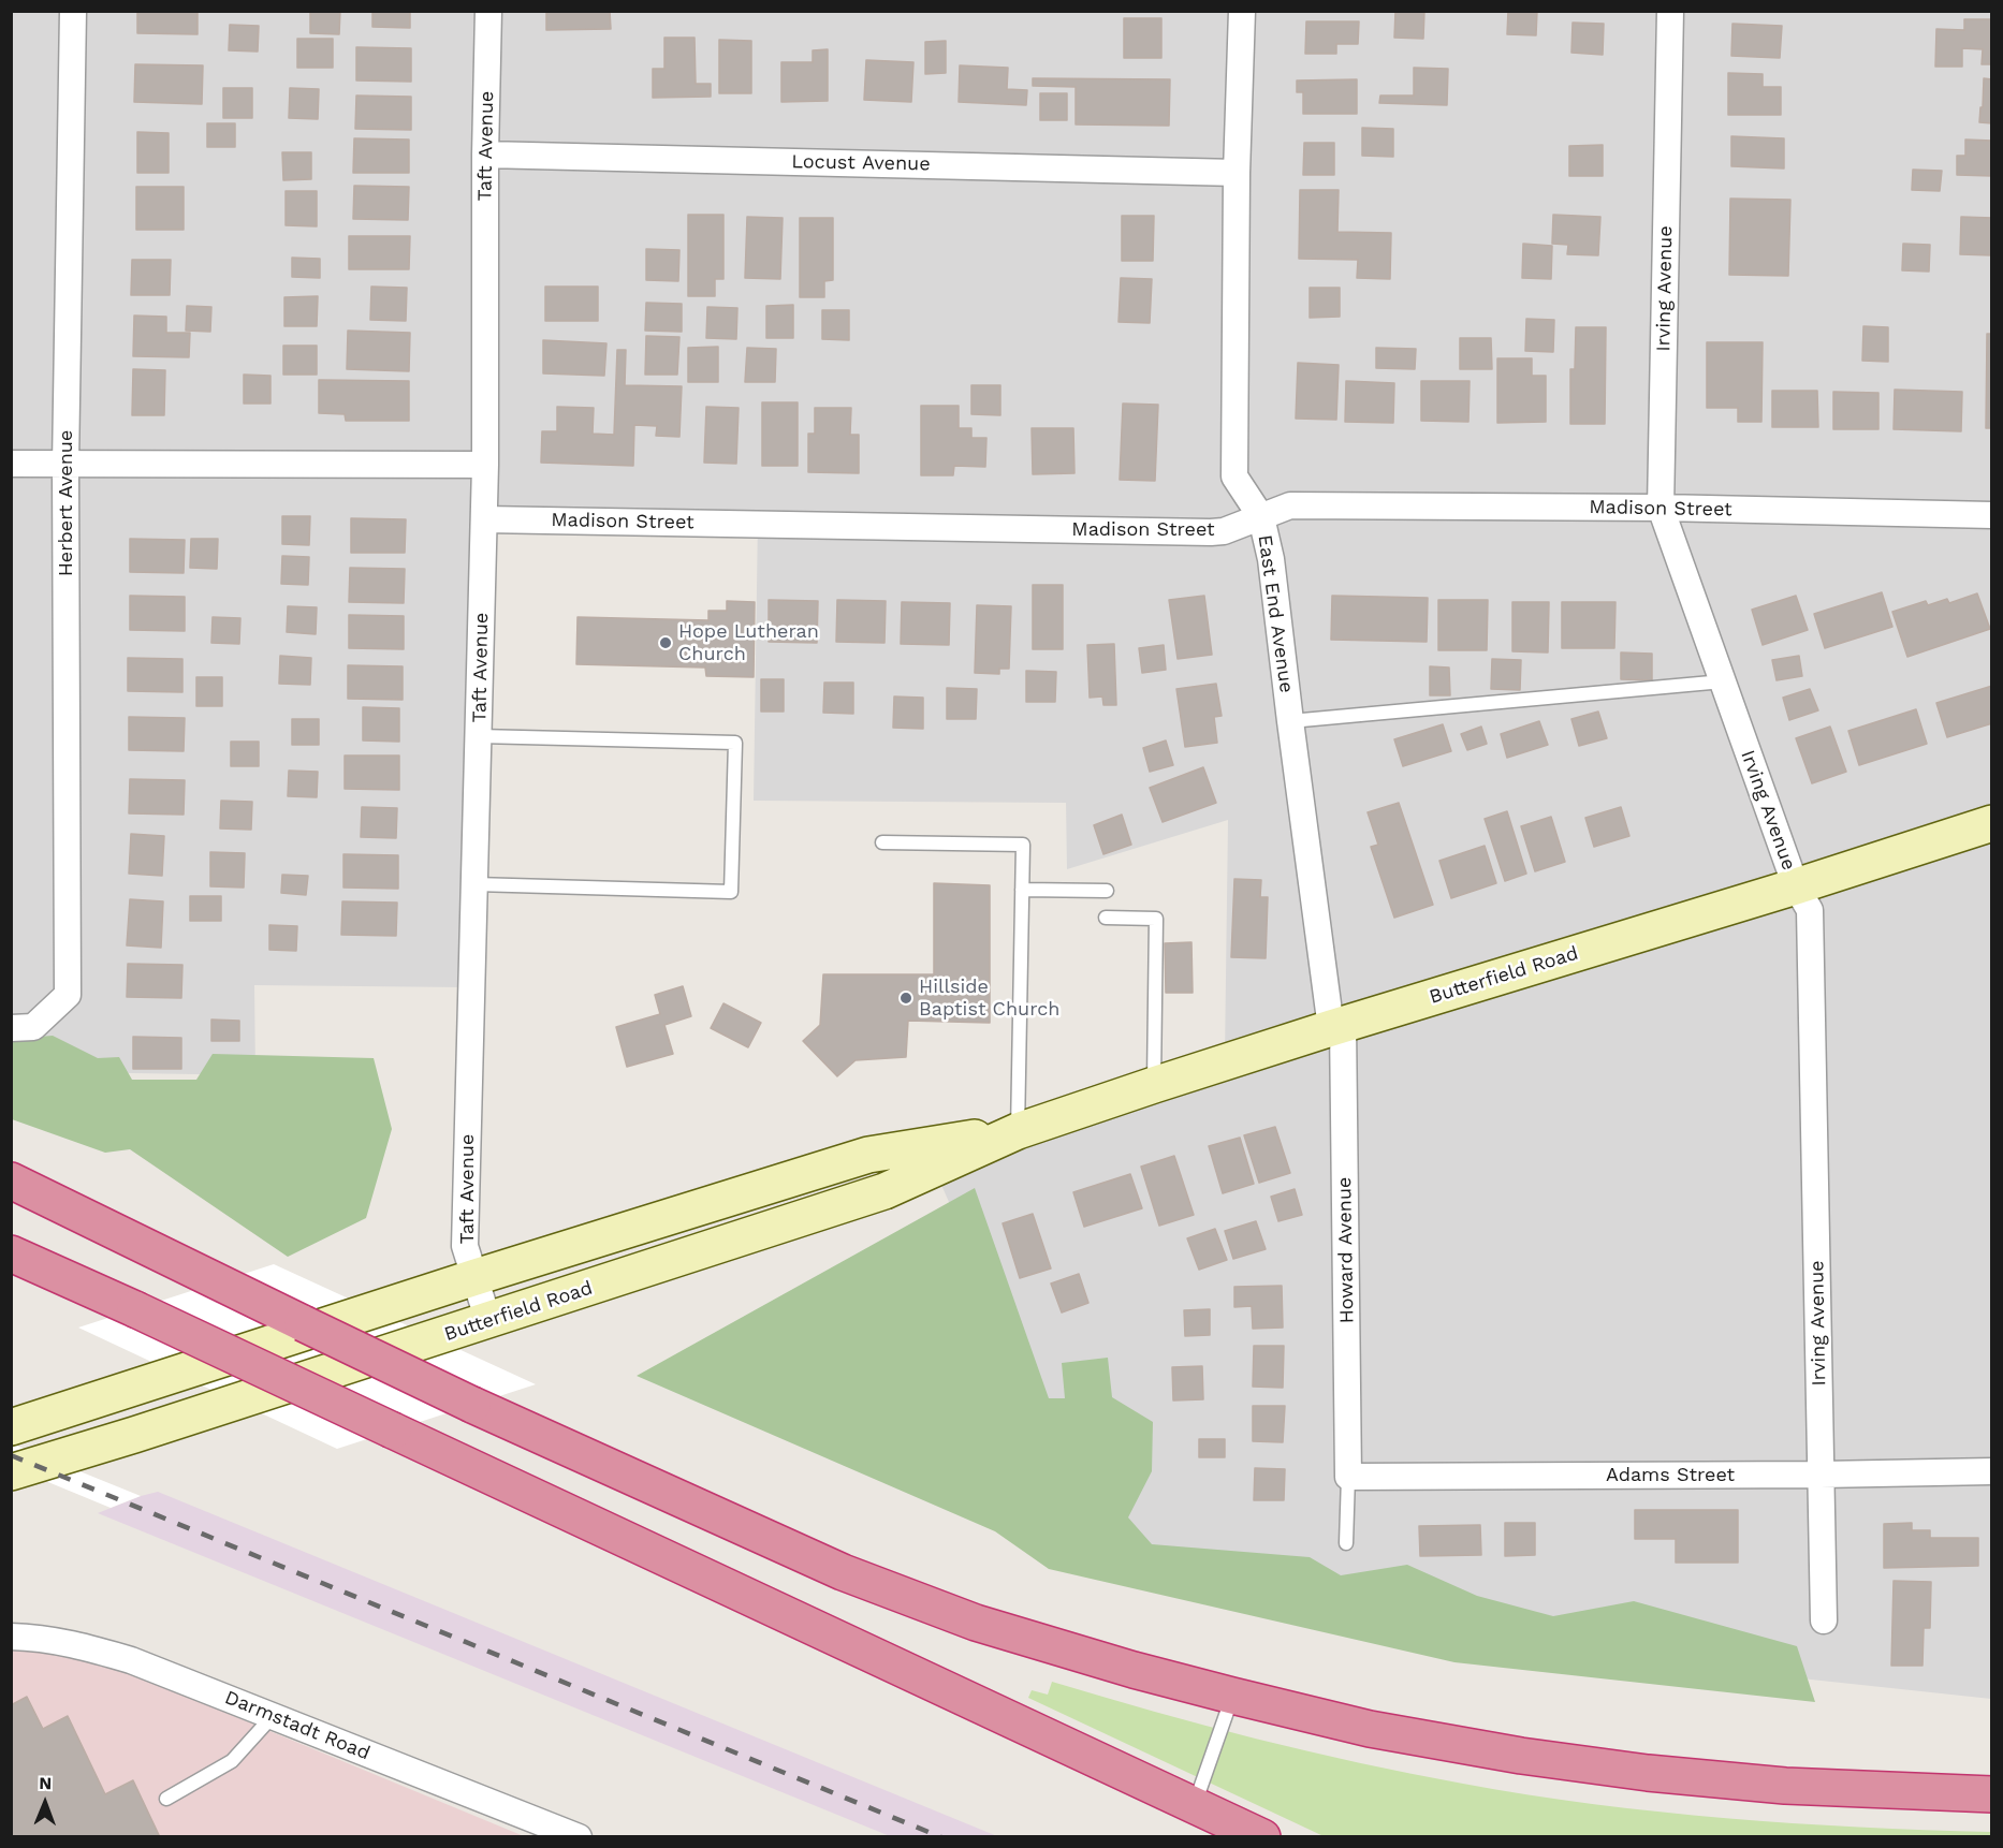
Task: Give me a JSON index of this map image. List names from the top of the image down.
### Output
{
  "streets": {
    "main road": ["Butterfield Road"],
    "street": [
      "Taft Avenue",
      "Locust Avenue",
      "Irving Avenue",
      "Herbert Avenue",
      "Madison Street",
      "East End Avenue",
      "Howard Avenue",
      "Adams Street",
      "Darmstadt Road"
    ]
  },
  "crossings": [
    ["Taft Avenue", "Locust Avenue"],
    ["Taft Avenue", "Madison Street"],
    ["Taft Avenue", "Butterfield Road"],
    ["Locust Avenue", "East End Avenue"],
    ["Irving Avenue", "Madison Street"],
    ["Irving Avenue", "Butterfield Road"],
    ["Irving Avenue", "Adams Street"],
    ["Madison Street", "East End Avenue"],
    ["East End Avenue", "Butterfield Road"],
    ["East End Avenue", "Howard Avenue"],
    ["Butterfield Road", "Howard Avenue"],
    ["Howard Avenue", "Adams Street"]
  ],
  "places": ["Hope Lutheran Church", "Hillside Baptist Church"],
  "north": "top"
}
